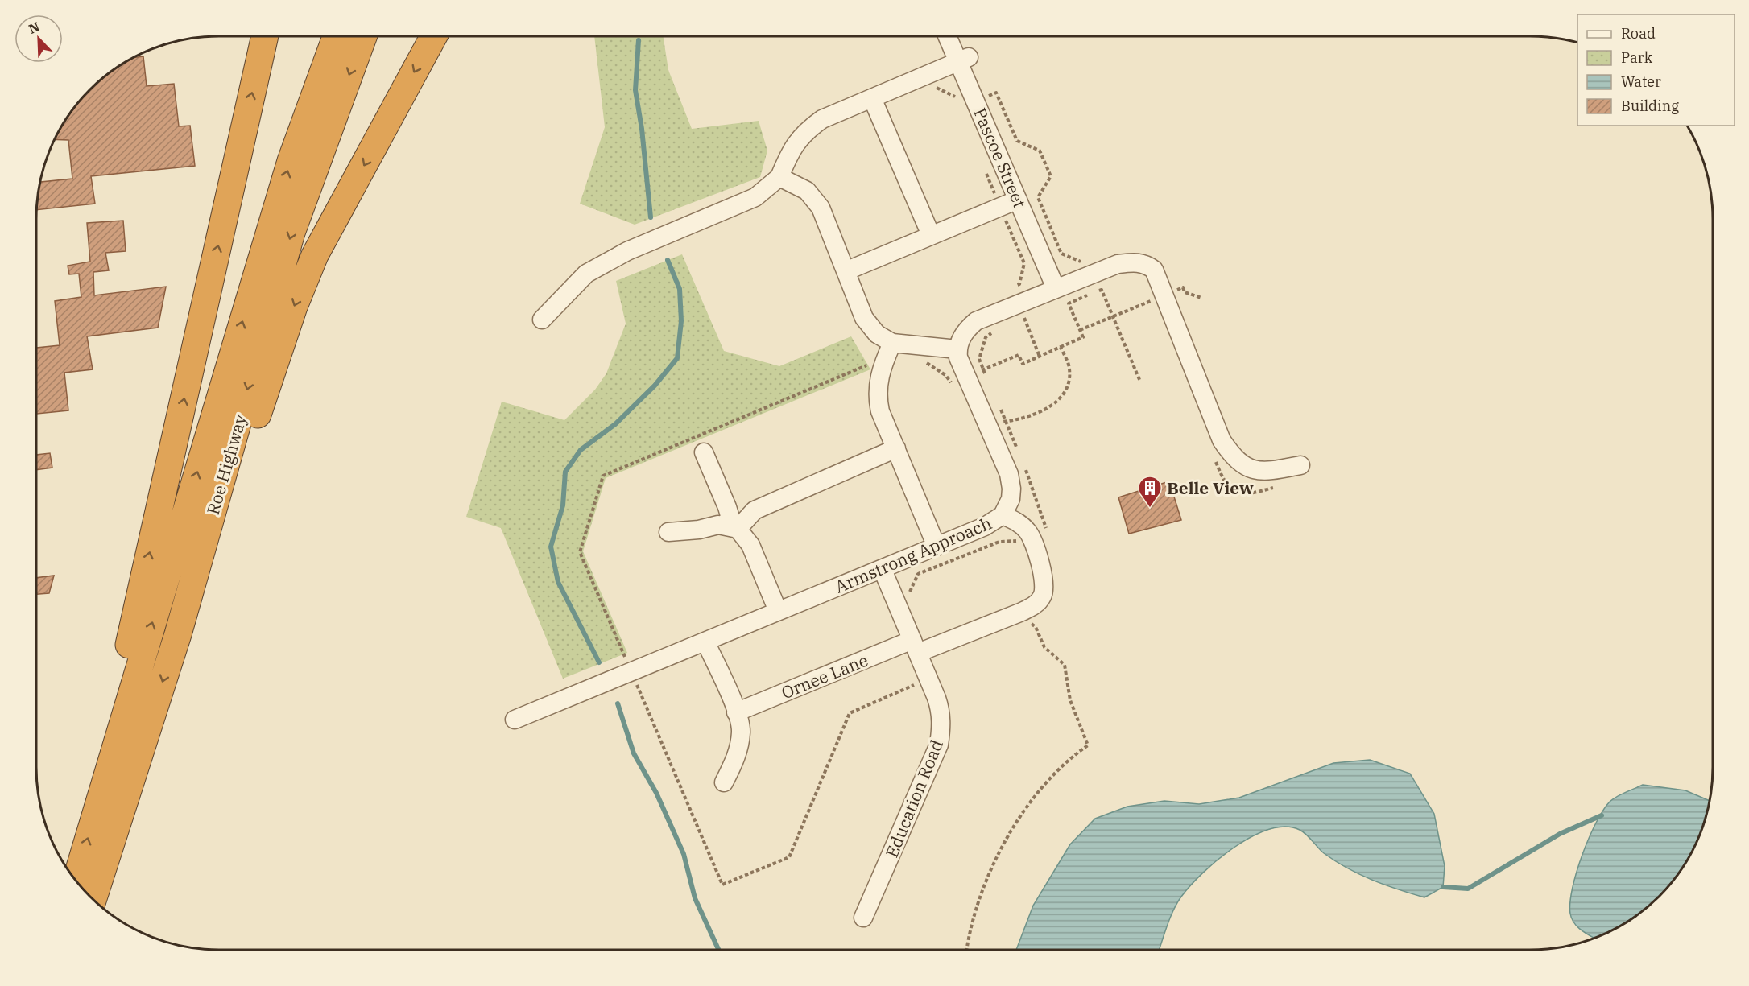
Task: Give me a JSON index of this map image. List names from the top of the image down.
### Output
{
  "streets": {
    "highway": ["Roe Highway"],
    "street": [
      "Pascoe Street",
      "Armstrong Approach",
      "Ornee Lane",
      "Education Road"
    ]
  },
  "crossings": [
    ["Armstrong Approach", "Education Road"],
    ["Ornee Lane", "Education Road"]
  ],
  "places": {
    "building": ["Belle View"]
  },
  "legend": [
    "Road",
    "Park",
    "Water",
    "Building"
  ],
  "north": "top left"
}
